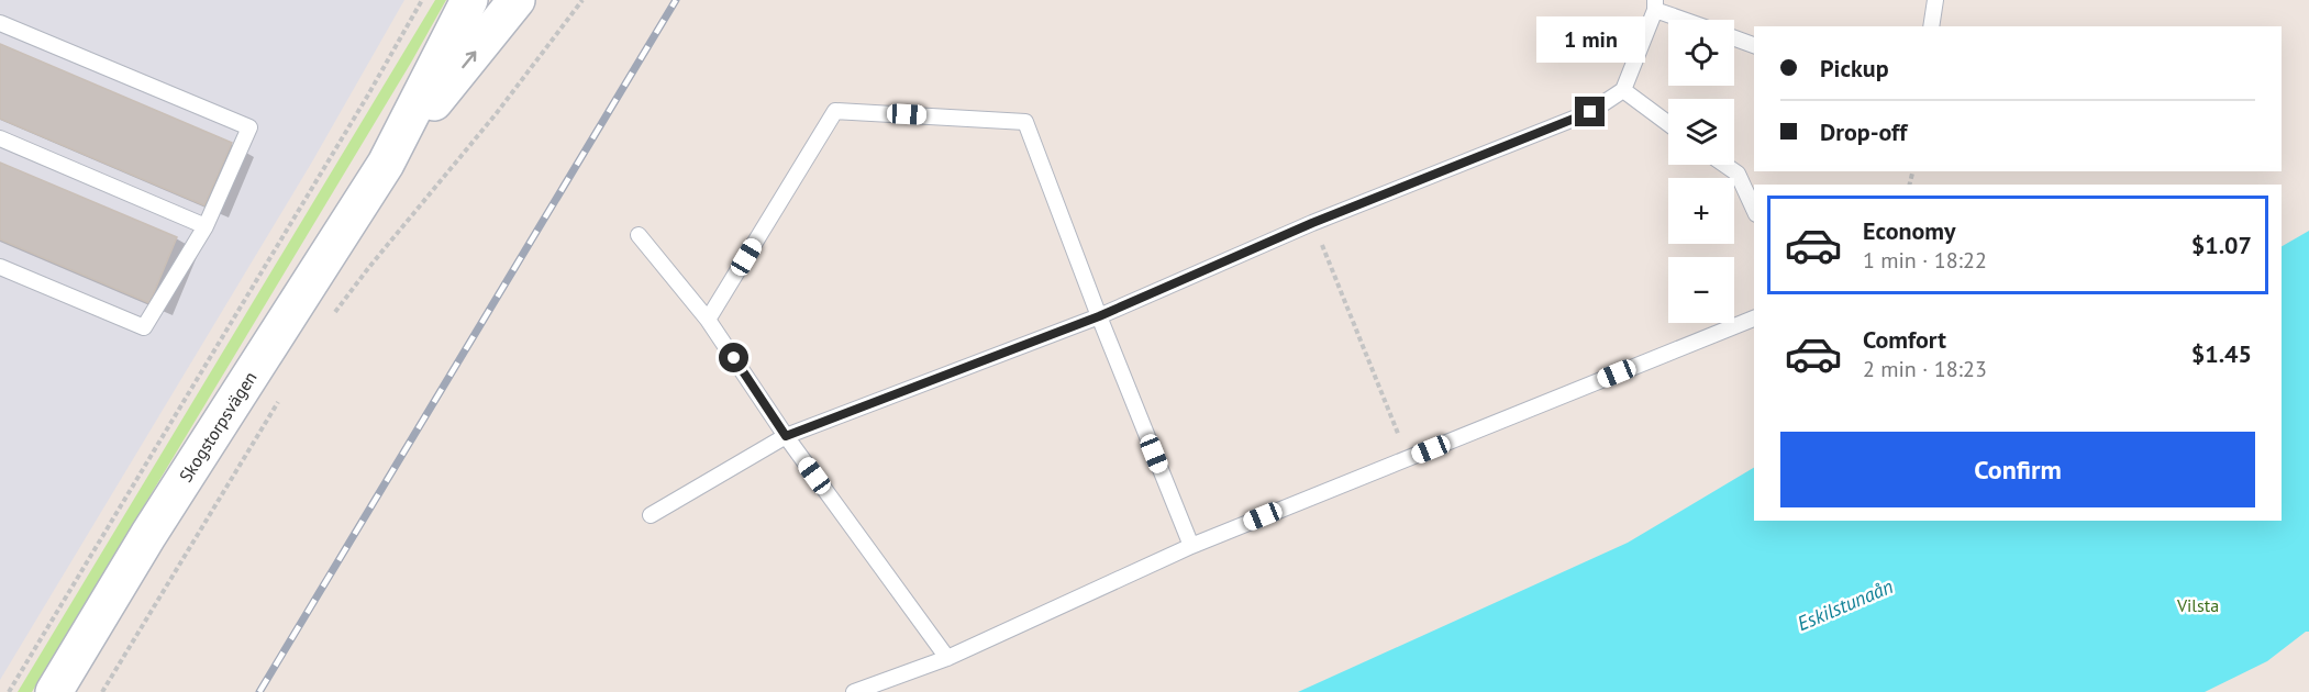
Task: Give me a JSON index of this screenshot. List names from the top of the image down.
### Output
{
  "streets": {
    "main road": ["Skogstorpsvägen"]
  },
  "water": ["Eskilstunaån"],
  "parks": ["Vilsta"],
  "page": {
    "bubble": "1 min",
    "map_buttons": ["+", "−"],
    "banner": ["Pickup", "Drop-off"],
    "list": [
      {
        "name": "Economy",
        "note": "1 min · 18:22",
        "value": "$1.07"
      },
      {
        "name": "Comfort",
        "note": "2 min · 18:23",
        "value": "$1.45"
      }
    ],
    "buttons": "Confirm"
  }
}
